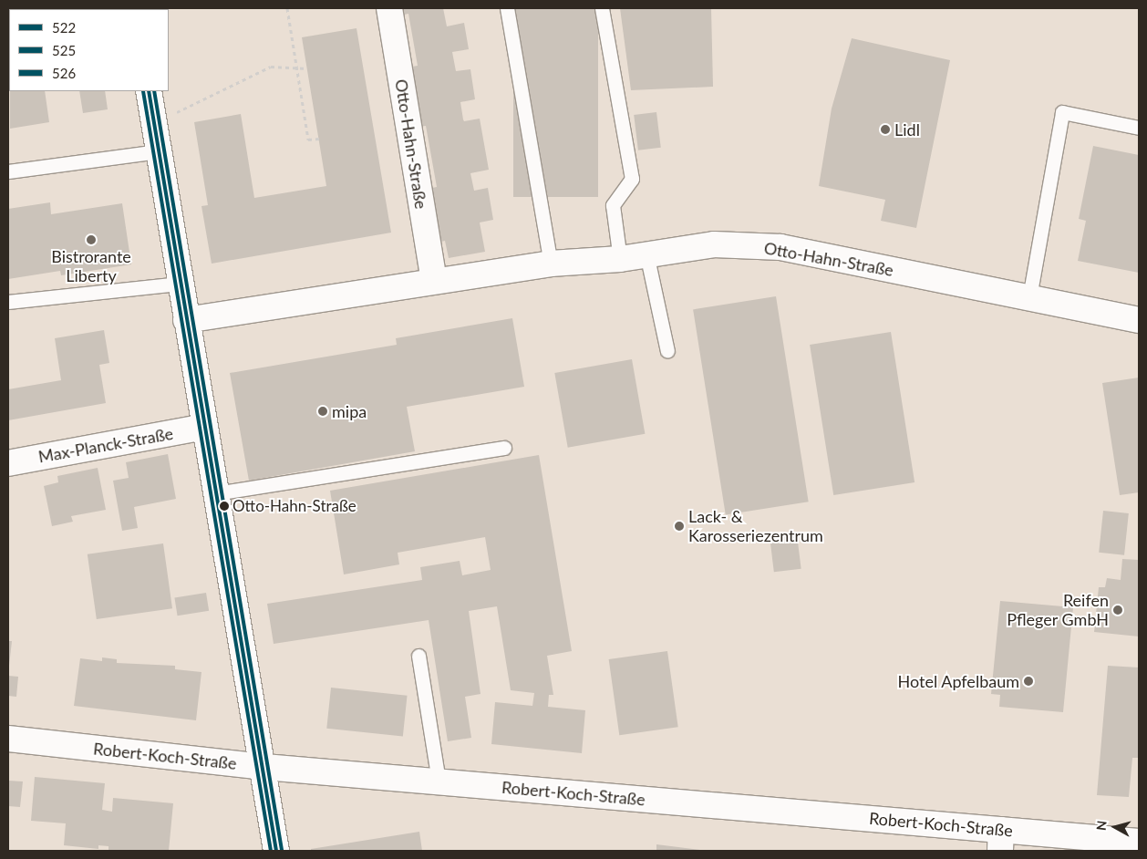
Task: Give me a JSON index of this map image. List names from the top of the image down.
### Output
{
  "streets": {
    "street": ["Otto-Hahn-Straße", "Max-Planck-Straße", "Robert-Koch-Straße"]
  },
  "places": [
    "Lidl",
    "Bistrorante Liberty",
    "mipa",
    "Otto-Hahn-Straße",
    "Lack- & Karosseriezentrum",
    "Reifen Pfleger GmbH",
    "Hotel Apfelbaum"
  ],
  "lines": ["transit line 522", "transit line 525", "transit line 526"],
  "legend": ["522", "525", "526"],
  "north": "left"
}
